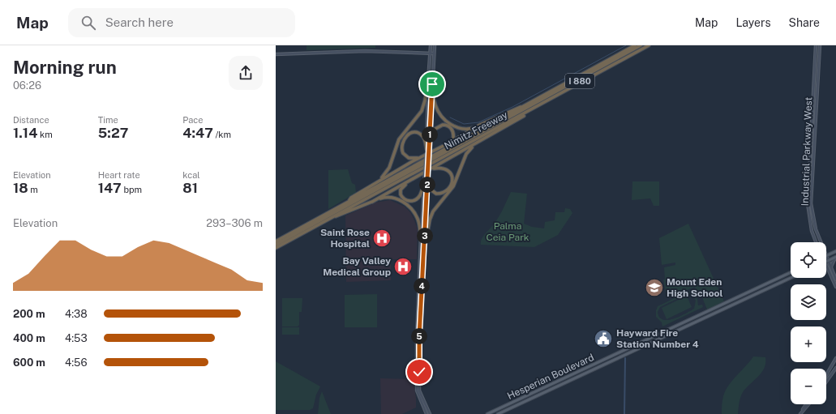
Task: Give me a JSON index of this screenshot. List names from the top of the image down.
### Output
{
  "streets": {
    "highway": ["I 880", "Nimitz Freeway"],
    "main road": ["Industrial Parkway West", "Hesperian Boulevard"]
  },
  "crossings": [
    ["I 880", "Nimitz Freeway"]
  ],
  "parks": ["Palma Ceia Park"],
  "places": {
    "hospital": ["Saint Rose Hospital", "Bay Valley Medical Group"],
    "school or university": ["Mount Eden High School"],
    "public building": ["Hayward Fire Station Number 4"]
  },
  "page": {
    "header": "Map",
    "search": "Search here",
    "nav": ["Map", "Layers", "Share"],
    "heading": ["Morning run", "06:26"],
    "stats": [
      ["Distance", "1.14 km"],
      ["Time", "5:27"],
      ["Pace", "4:47 /km"],
      ["Elevation", "18 m"],
      ["Heart rate", "147 bpm"],
      ["kcal", "81"]
    ],
    "pins": [
      "1",
      "2",
      "3",
      "4",
      "5"
    ],
    "chart": ["Elevation", "293–306 m"],
    "map_buttons": ["+", "−"],
    "list": [
      {
        "name": "200 m",
        "note": "4:38"
      },
      {
        "name": "400 m",
        "note": "4:53"
      },
      {
        "name": "600 m",
        "note": "4:56"
      }
    ]
  }
}
